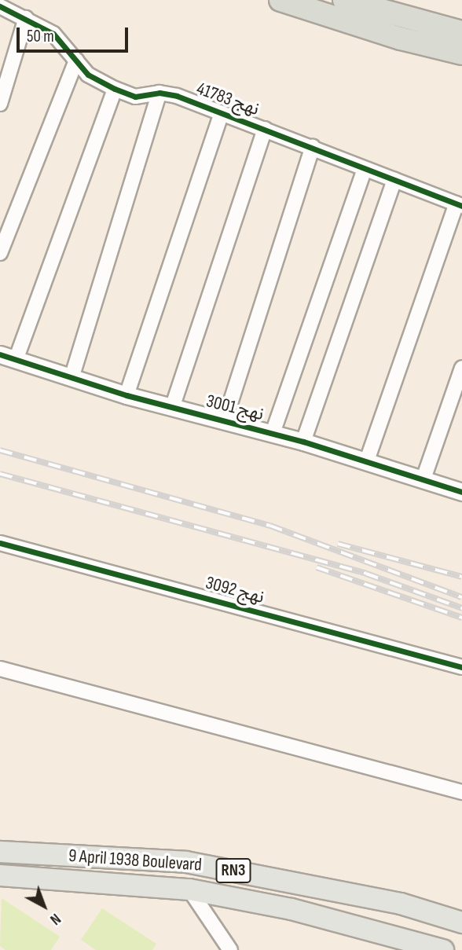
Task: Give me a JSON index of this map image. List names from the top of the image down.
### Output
{
  "streets": {
    "main road": ["9 April 1938 Boulevard", "RN3"],
    "street": ["نهج 41783", "نهج 3001", "نهج 3092"]
  },
  "scale_bar": "50 m",
  "north": "bottom right"
}
